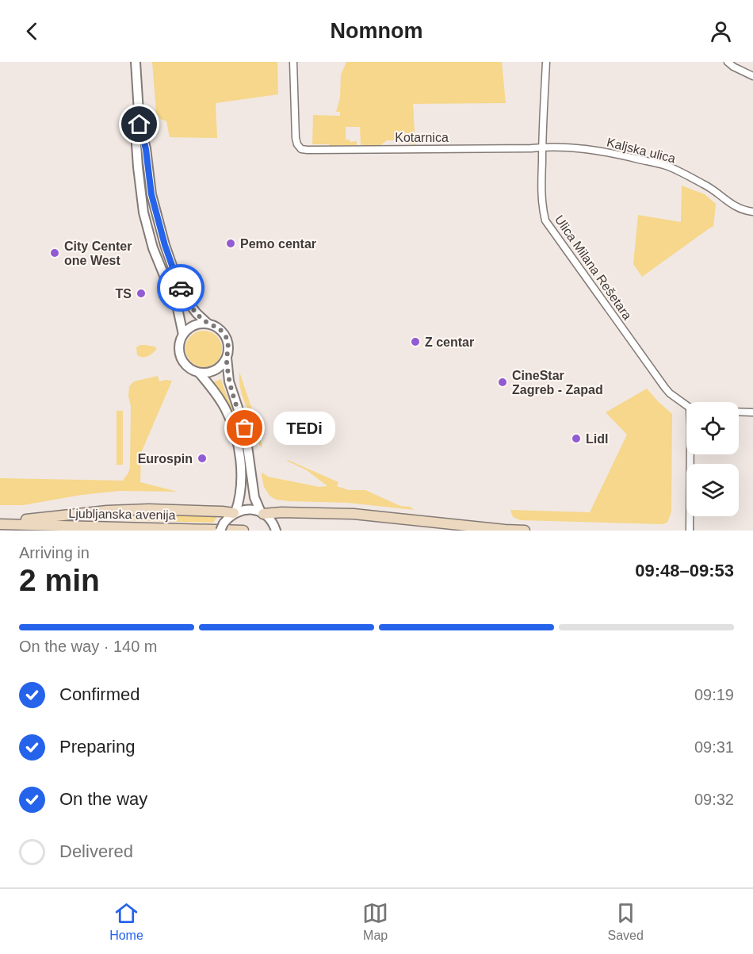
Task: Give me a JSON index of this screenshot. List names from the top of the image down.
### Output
{
  "streets": {
    "main road": ["Ljubljanska avenija"],
    "street": ["Kotarnica", "Kaljska ulica", "Ulica Milana Rešetara"]
  },
  "crossings": [
    ["Kotarnica", "Kaljska ulica"],
    ["Kotarnica", "Ulica Milana Rešetara"],
    ["Kaljska ulica", "Ulica Milana Rešetara"]
  ],
  "places": [
    "Pemo centar",
    "City Center one West",
    "TS",
    "Z centar",
    "CineStar Zagreb - Zapad",
    "TEDi",
    "Lidl",
    "Eurospin"
  ],
  "page": {
    "header": "Nomnom",
    "bubble": "TEDi",
    "heading": ["2 min", "Arriving in", "09:48–09:53"],
    "bar": "On the way · 140 m",
    "list": [
      ["Confirmed", "09:19"],
      ["Preparing", "09:31"],
      ["On the way", "09:32"],
      "Delivered"
    ],
    "tabs": ["Home", "Map", "Saved"]
  }
}
